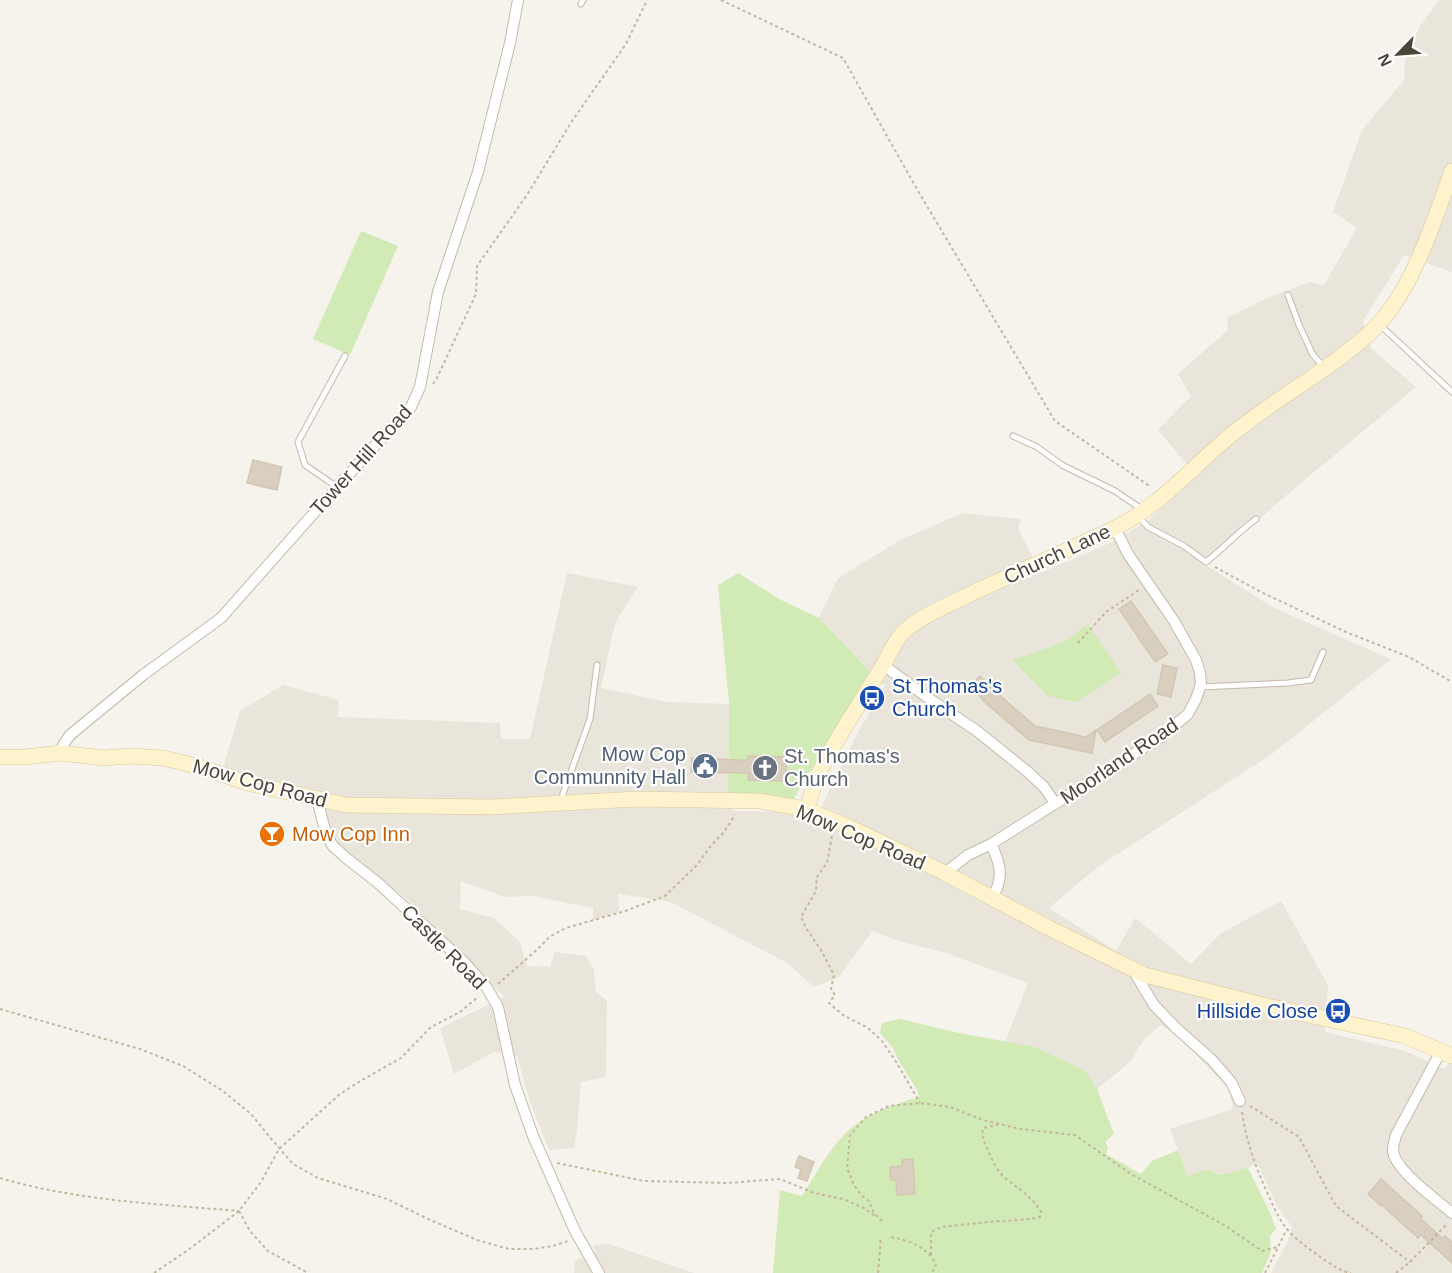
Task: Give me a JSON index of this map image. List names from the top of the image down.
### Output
{
  "streets": {
    "street": [
      "Tower Hill Road",
      "Church Lane",
      "Moorland Road",
      "Mow Cop Road",
      "Castle Road"
    ]
  },
  "crossings": [
    ["Tower Hill Road", "Mow Cop Road"],
    ["Church Lane", "Mow Cop Road"],
    ["Moorland Road", "Mow Cop Road"],
    ["Mow Cop Road", "Castle Road"]
  ],
  "places": {
    "bus stop": ["St Thomas's Church", "Hillside Close"],
    "public building": ["Mow Cop Communnity Hall"],
    "church": ["St. Thomas's Church"],
    "bar": ["Mow Cop Inn"]
  },
  "north": "bottom left"
}
